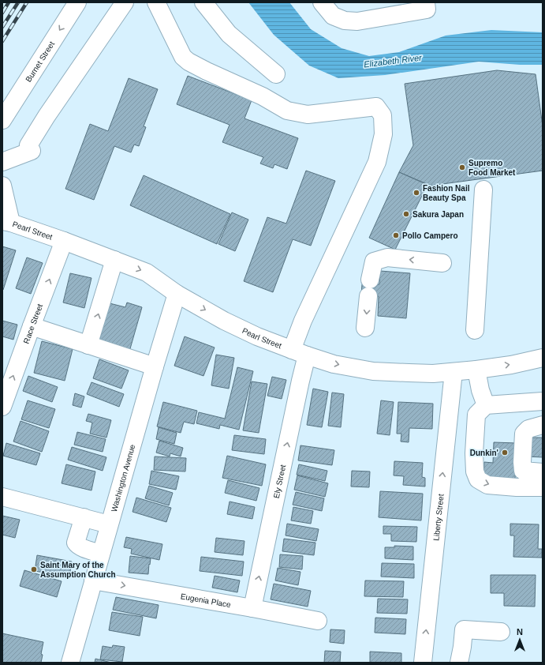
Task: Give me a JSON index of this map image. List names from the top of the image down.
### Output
{
  "streets": {
    "street": [
      "Burnet Street",
      "Pearl Street",
      "Race Street",
      "Washington Avenue",
      "Ely Street",
      "Liberty Street",
      "Eugenia Place"
    ]
  },
  "crossings": [
    ["Pearl Street", "Race Street"],
    ["Pearl Street", "Washington Avenue"],
    ["Pearl Street", "Ely Street"],
    ["Pearl Street", "Liberty Street"],
    ["Washington Avenue", "Eugenia Place"],
    ["Ely Street", "Eugenia Place"]
  ],
  "one_way": ["Liberty Street", "Eugenia Place"],
  "water": ["Elizabeth River"],
  "places": [
    "Supremo Food Market",
    "Fashion Nail Beauty Spa",
    "Sakura Japan",
    "Pollo Campero",
    "Dunkin'",
    "Saint Mary of the Assumption Church"
  ],
  "north": "top"
}
